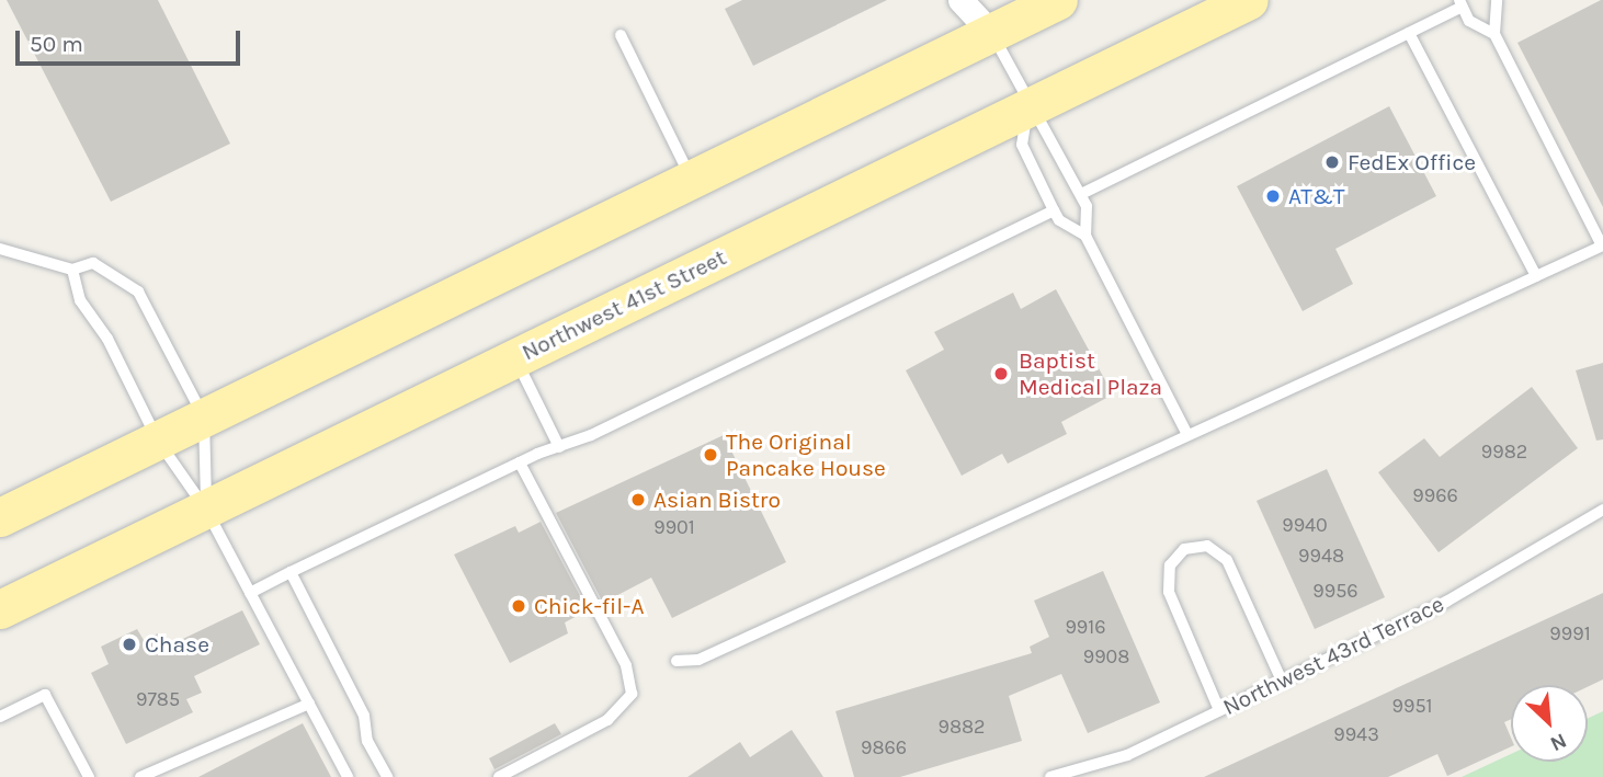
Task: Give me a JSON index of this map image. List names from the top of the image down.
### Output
{
  "streets": {
    "main road": ["Northwest 41st Street"],
    "lane": ["Northwest 43rd Terrace"]
  },
  "places": [
    "FedEx Office",
    "AT&T",
    "Baptist Medical Plaza",
    "The Original Pancake House",
    "Asian Bistro",
    "Chick-fil-A",
    "Chase"
  ],
  "house_numbers": [
    "9982",
    "9966",
    "9940",
    "9901",
    "9948",
    "9956",
    "9916",
    "9991",
    "9908",
    "9785",
    "9951",
    "9882",
    "9943",
    "9866"
  ],
  "scale_bar": "50 m",
  "north": "bottom right"
}
